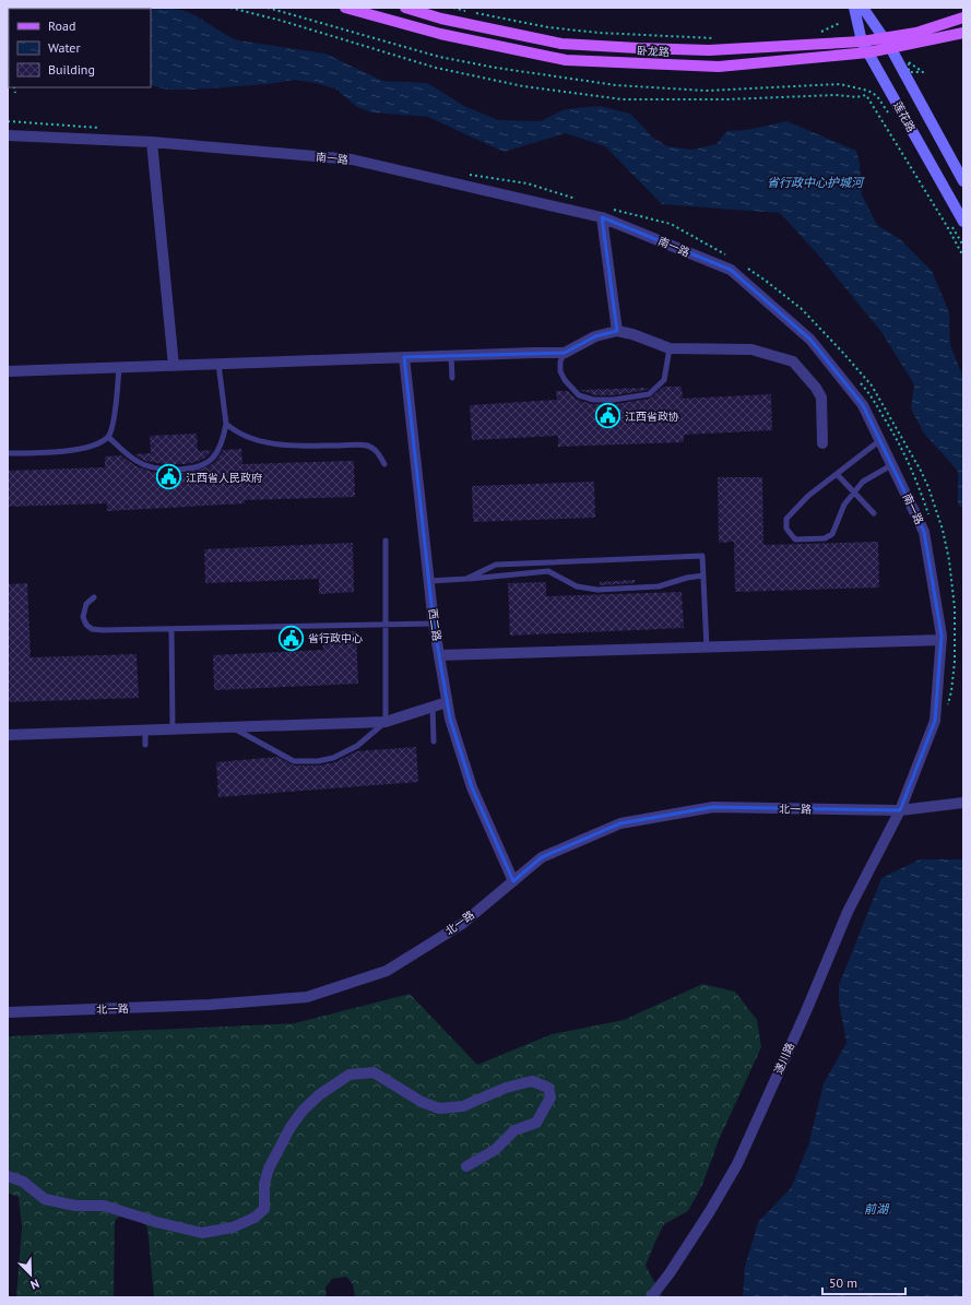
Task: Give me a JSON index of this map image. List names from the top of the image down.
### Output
{
  "streets": {
    "main road": ["卧龙路", "莲花路"],
    "street": [
      "南一路",
      "西二路",
      "北一路",
      "遂川路"
    ]
  },
  "crossings": [
    ["卧龙路", "莲花路"],
    ["南一路", "北一路"],
    ["南一路", "遂川路"],
    ["西二路", "北一路"],
    ["北一路", "遂川路"]
  ],
  "water": ["省行政中心护城河", "前湖"],
  "places": {
    "public building": ["江西省政协", "江西省人民政府", "省行政中心"]
  },
  "legend": ["Road", "Water", "Building"],
  "scale_bar": "50 m",
  "north": "bottom right"
}
